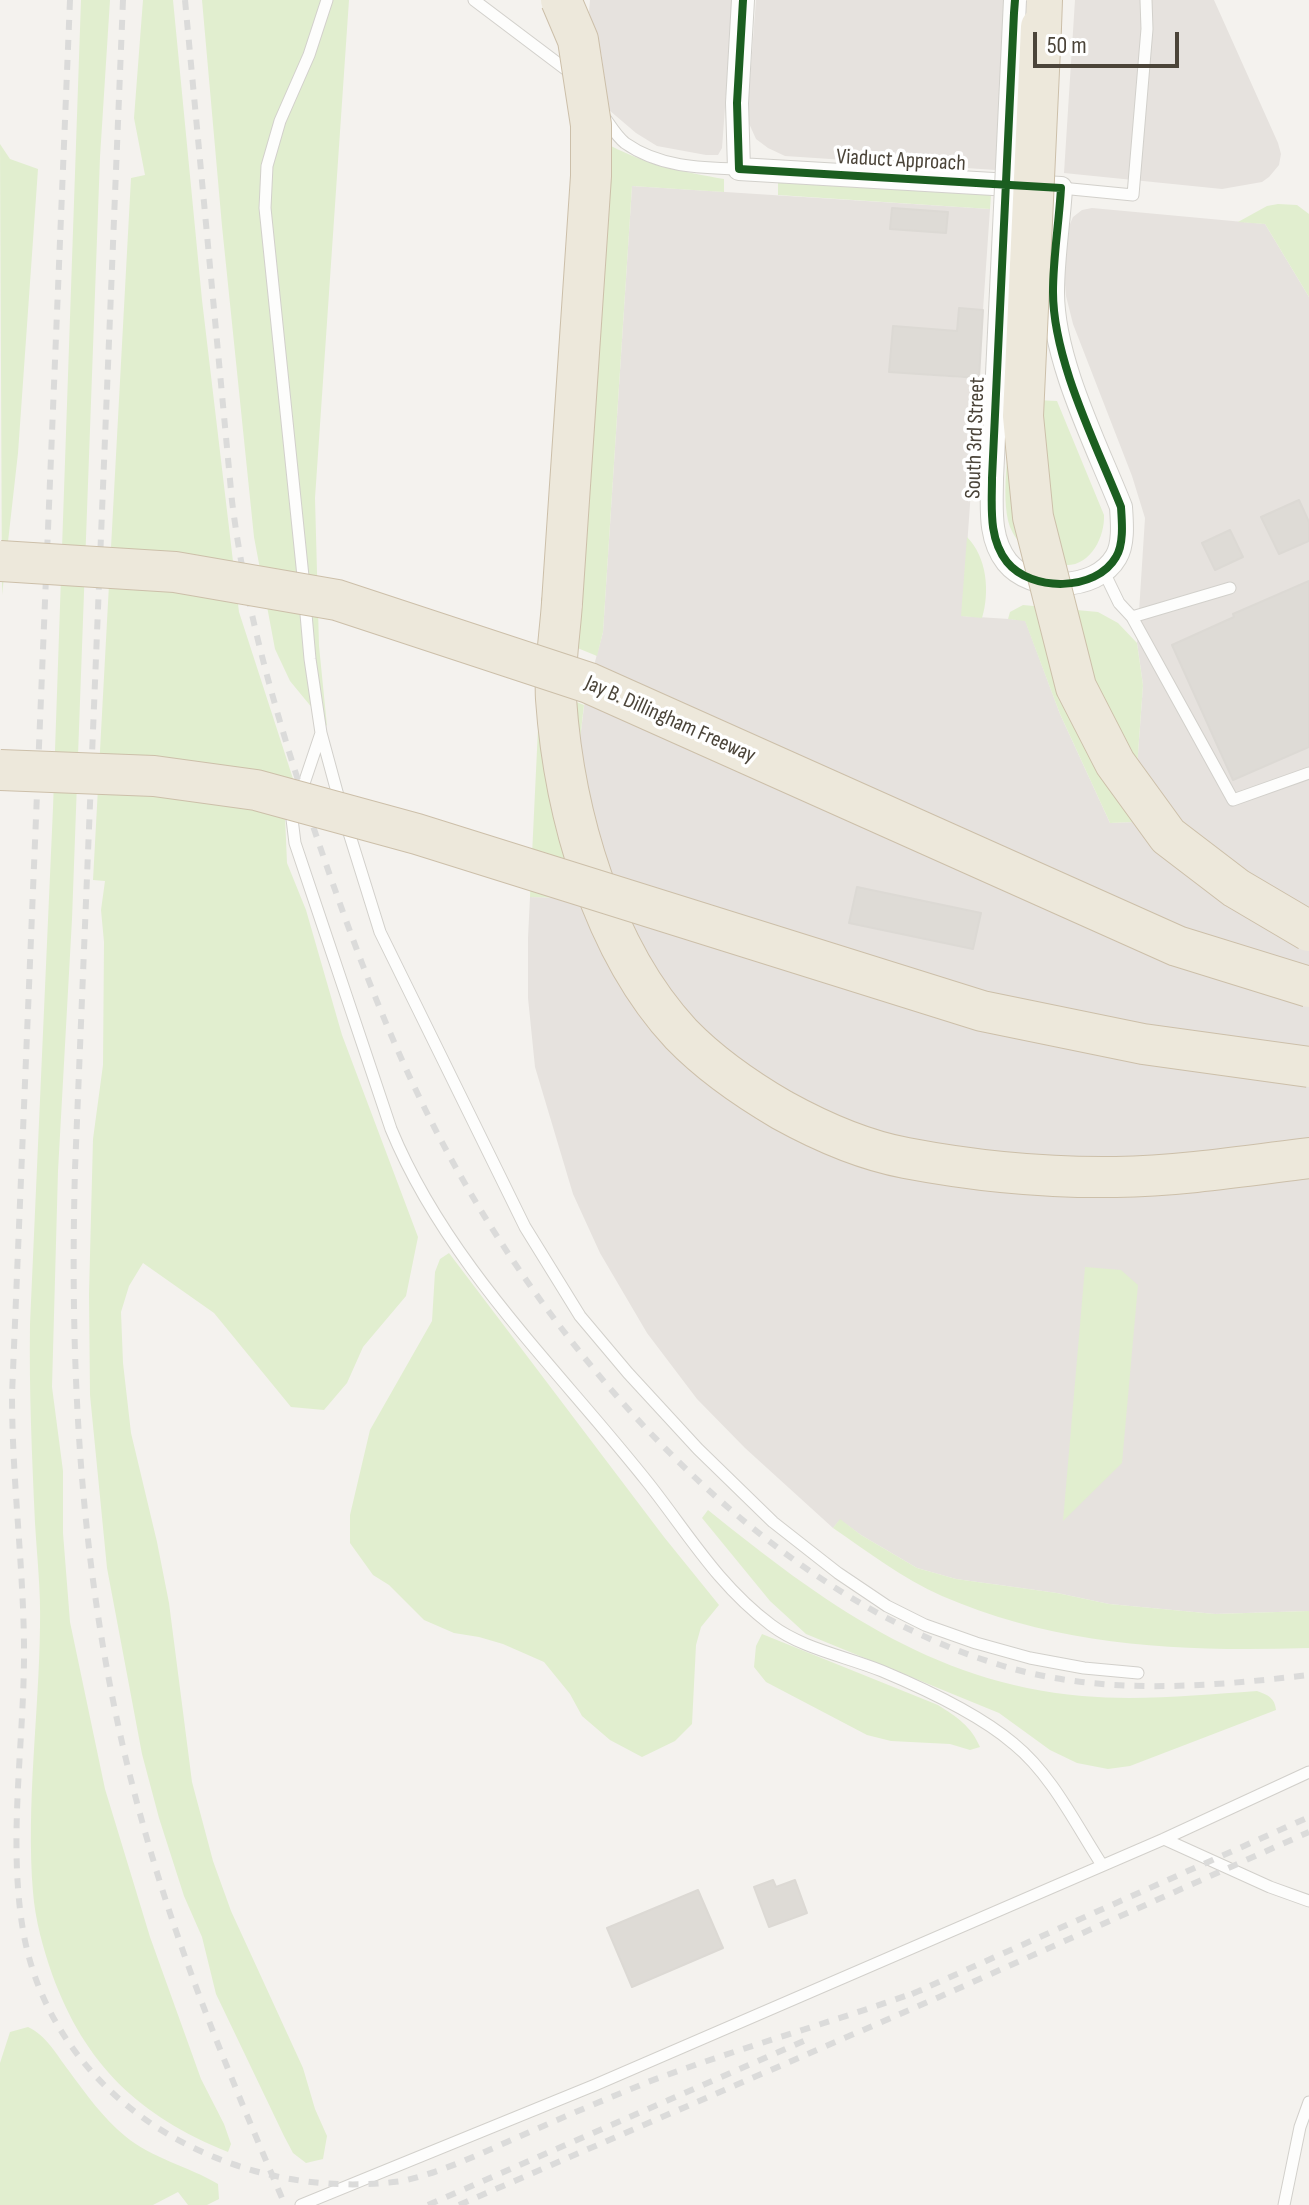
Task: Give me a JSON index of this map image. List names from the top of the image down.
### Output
{
  "streets": {
    "highway": ["Jay B. Dillingham Freeway"],
    "street": ["Viaduct Approach", "South 3rd Street"]
  },
  "scale_bar": "50 m"
}
